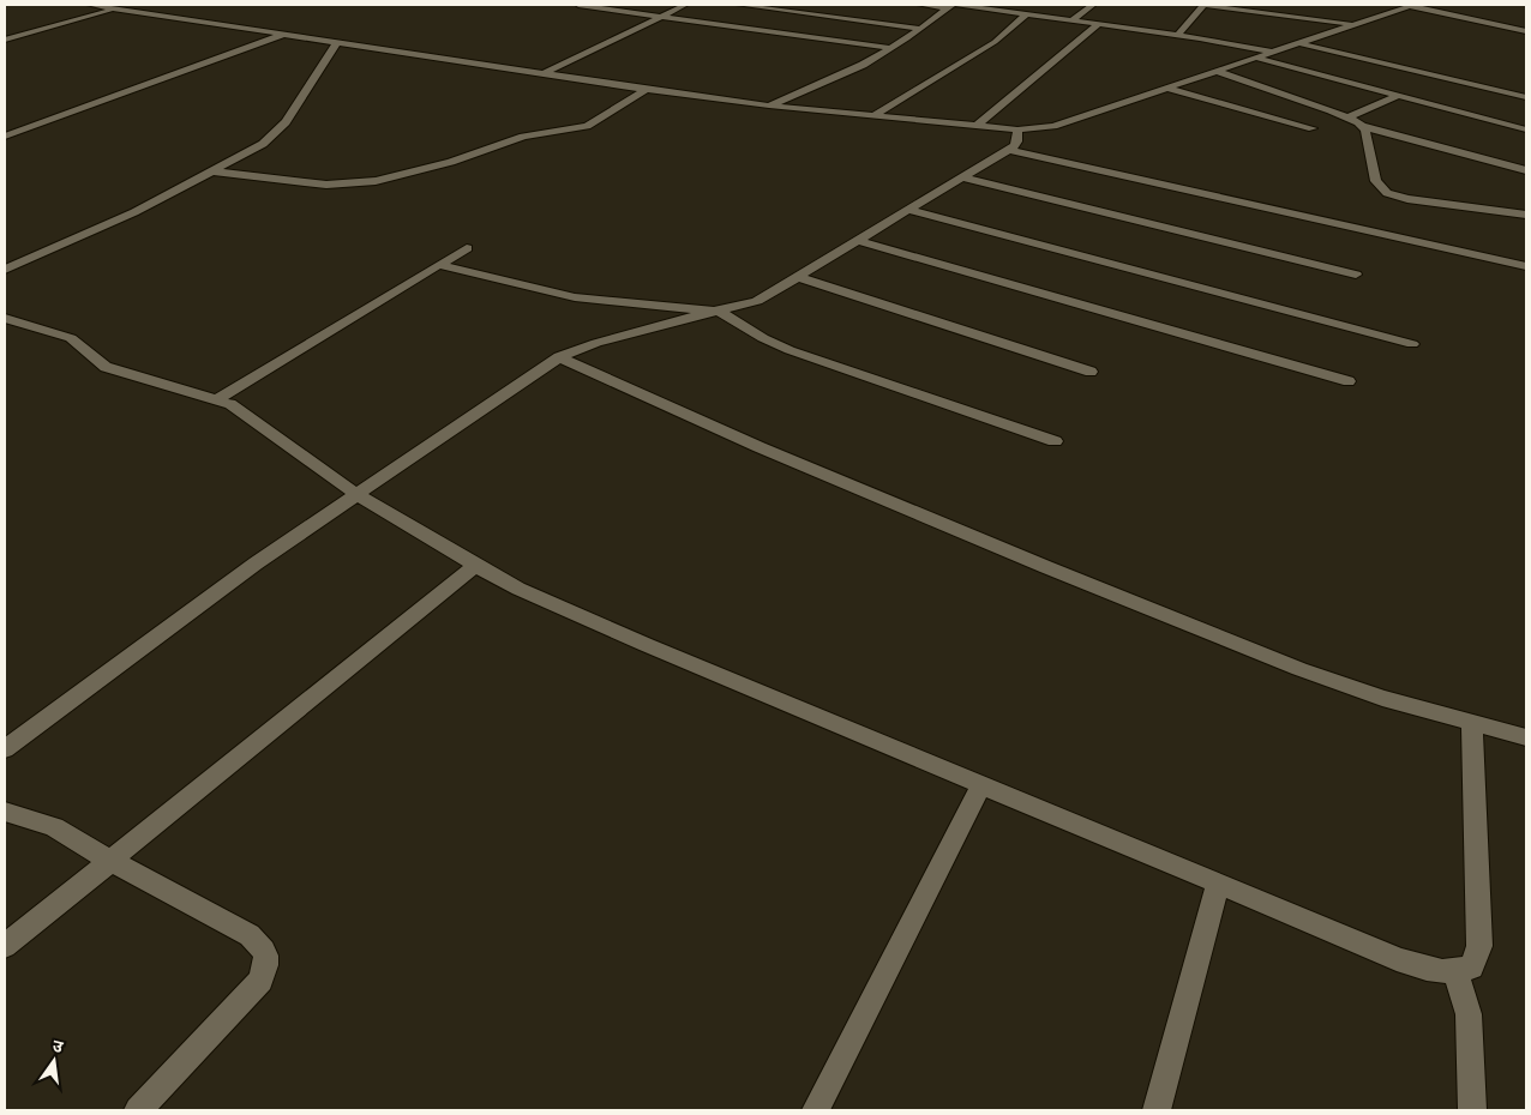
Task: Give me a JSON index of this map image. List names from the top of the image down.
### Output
{
  "north": "top"
}
